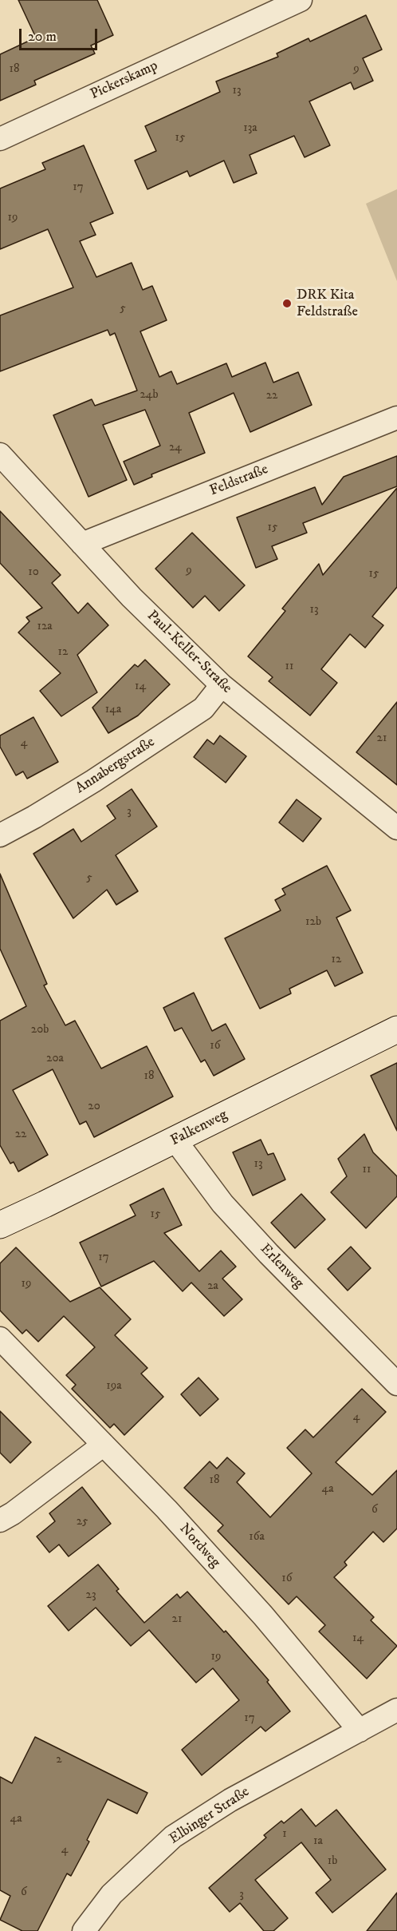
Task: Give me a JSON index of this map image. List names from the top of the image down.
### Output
{
  "streets": {
    "main road": ["Falkenweg"],
    "street": [
      "Pickerskamp",
      "Feldstraße",
      "Paul-Keller-Straße",
      "Annabergstraße",
      "Erlenweg",
      "Nordweg",
      "Elbinger Straße"
    ]
  },
  "crossings": [
    ["Feldstraße", "Paul-Keller-Straße"],
    ["Paul-Keller-Straße", "Annabergstraße"],
    ["Falkenweg", "Erlenweg"],
    ["Nordweg", "Elbinger Straße"]
  ],
  "places": ["DRK Kita Feldstraße"],
  "house_numbers": [
    "18",
    "9",
    "13",
    "13a",
    "15",
    "17",
    "19",
    "5",
    "24b",
    "22",
    "24",
    "15",
    "9",
    "10",
    "15",
    "13",
    "12a",
    "12",
    "11",
    "14",
    "14a",
    "21",
    "4",
    "3",
    "5",
    "12b",
    "12",
    "20b",
    "16",
    "20a",
    "18",
    "20",
    "22",
    "13",
    "11",
    "15",
    "17",
    "19",
    "2a",
    "19a",
    "4",
    "18",
    "4a",
    "6",
    "25",
    "16a",
    "16",
    "23",
    "21",
    "14",
    "19",
    "17",
    "2",
    "4a",
    "1",
    "1a",
    "4",
    "1b",
    "6",
    "3"
  ],
  "scale_bar": "20 m"
}
